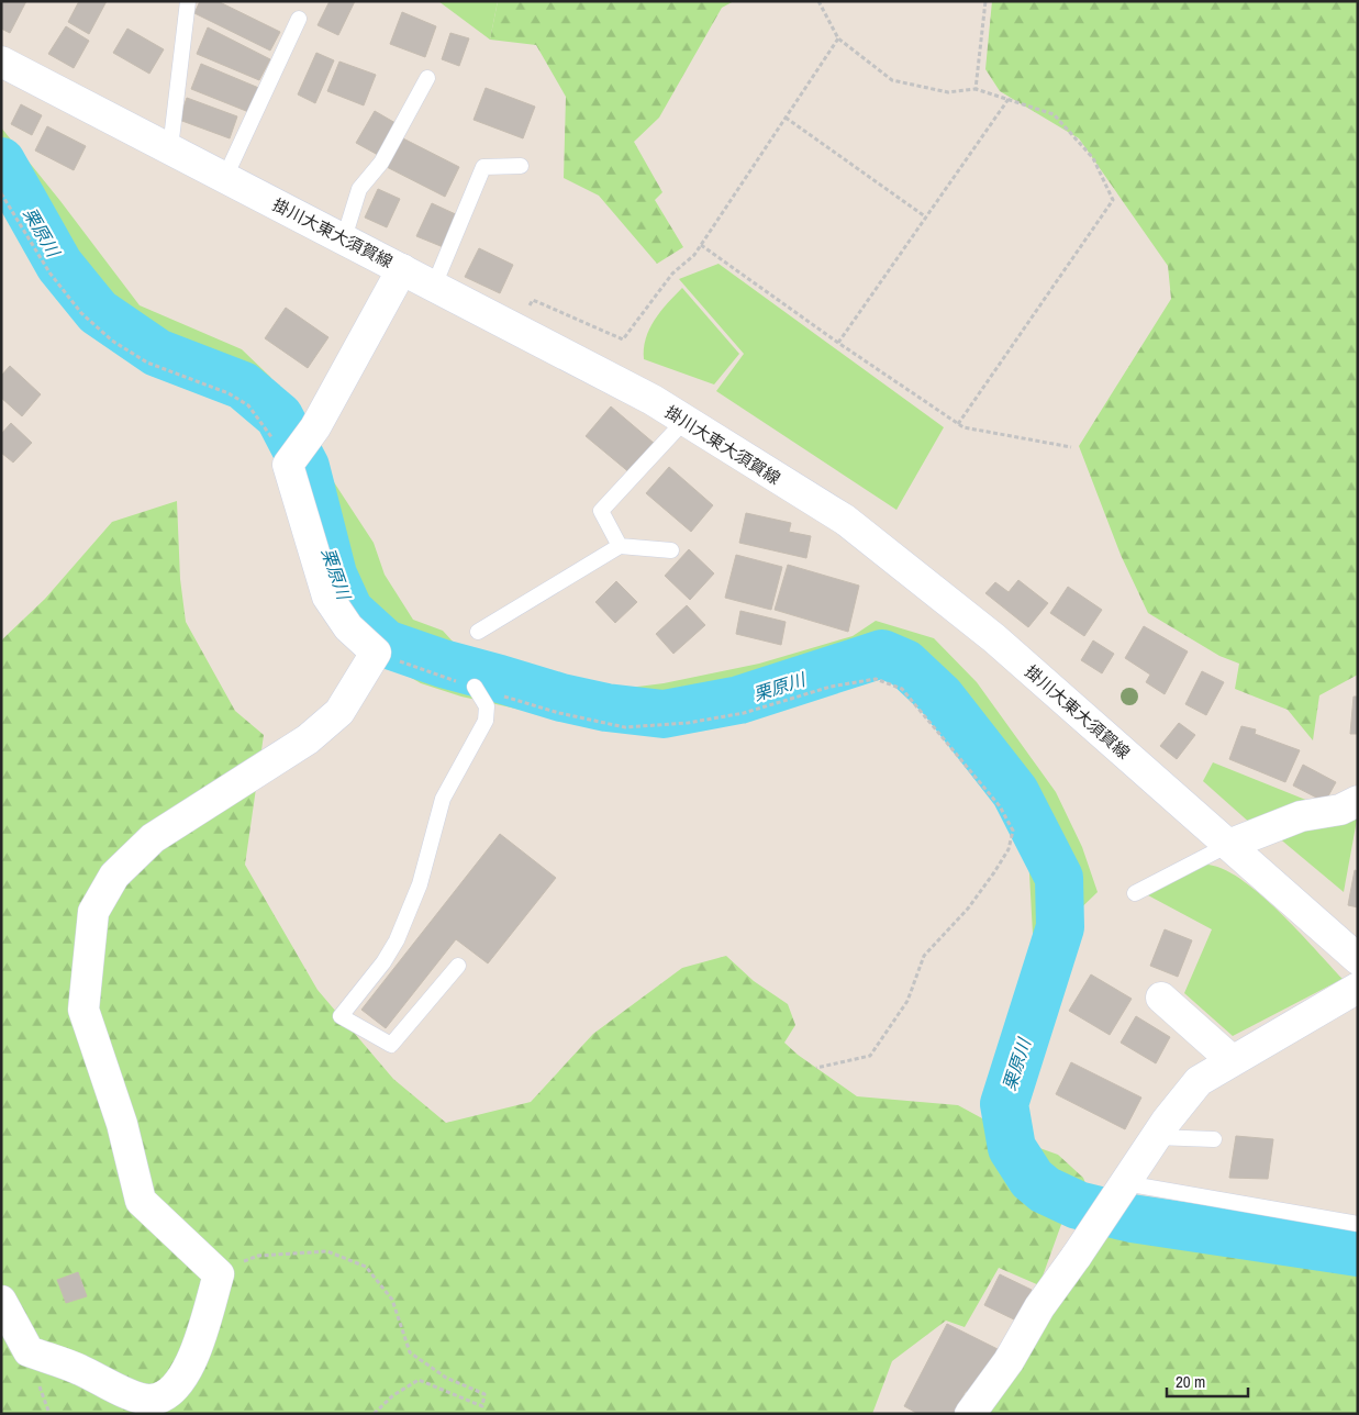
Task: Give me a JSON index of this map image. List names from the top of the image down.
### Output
{
  "streets": {
    "street": ["掛川大東大須賀線"]
  },
  "water": ["栗原川"],
  "scale_bar": "20 m"
}
